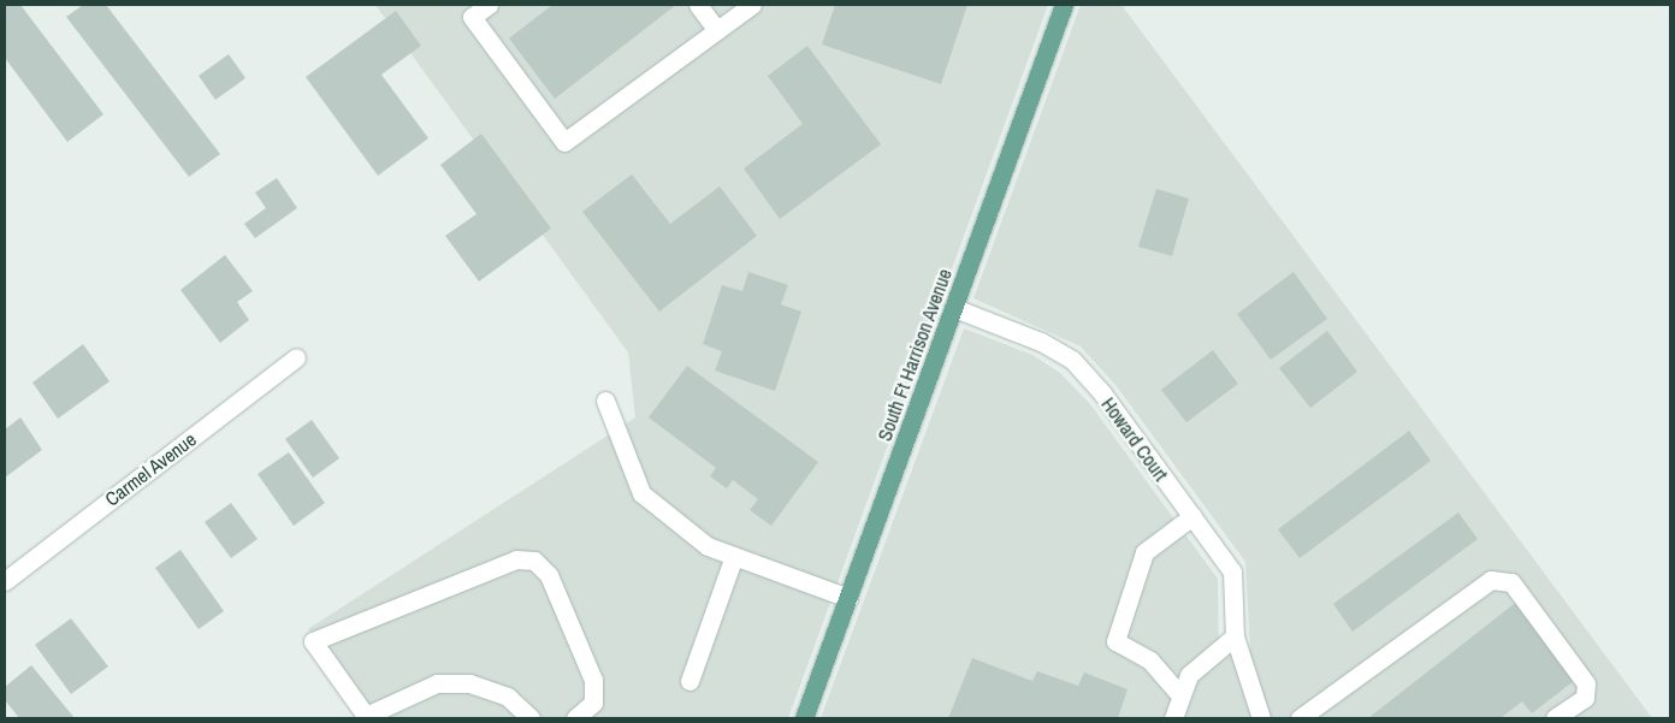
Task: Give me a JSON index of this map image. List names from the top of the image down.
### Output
{
  "streets": {
    "main road": ["South Ft Harrison Avenue"],
    "street": ["Howard Court", "Carmel Avenue"]
  },
  "crossings": [
    ["South Ft Harrison Avenue", "Howard Court"]
  ]
}
